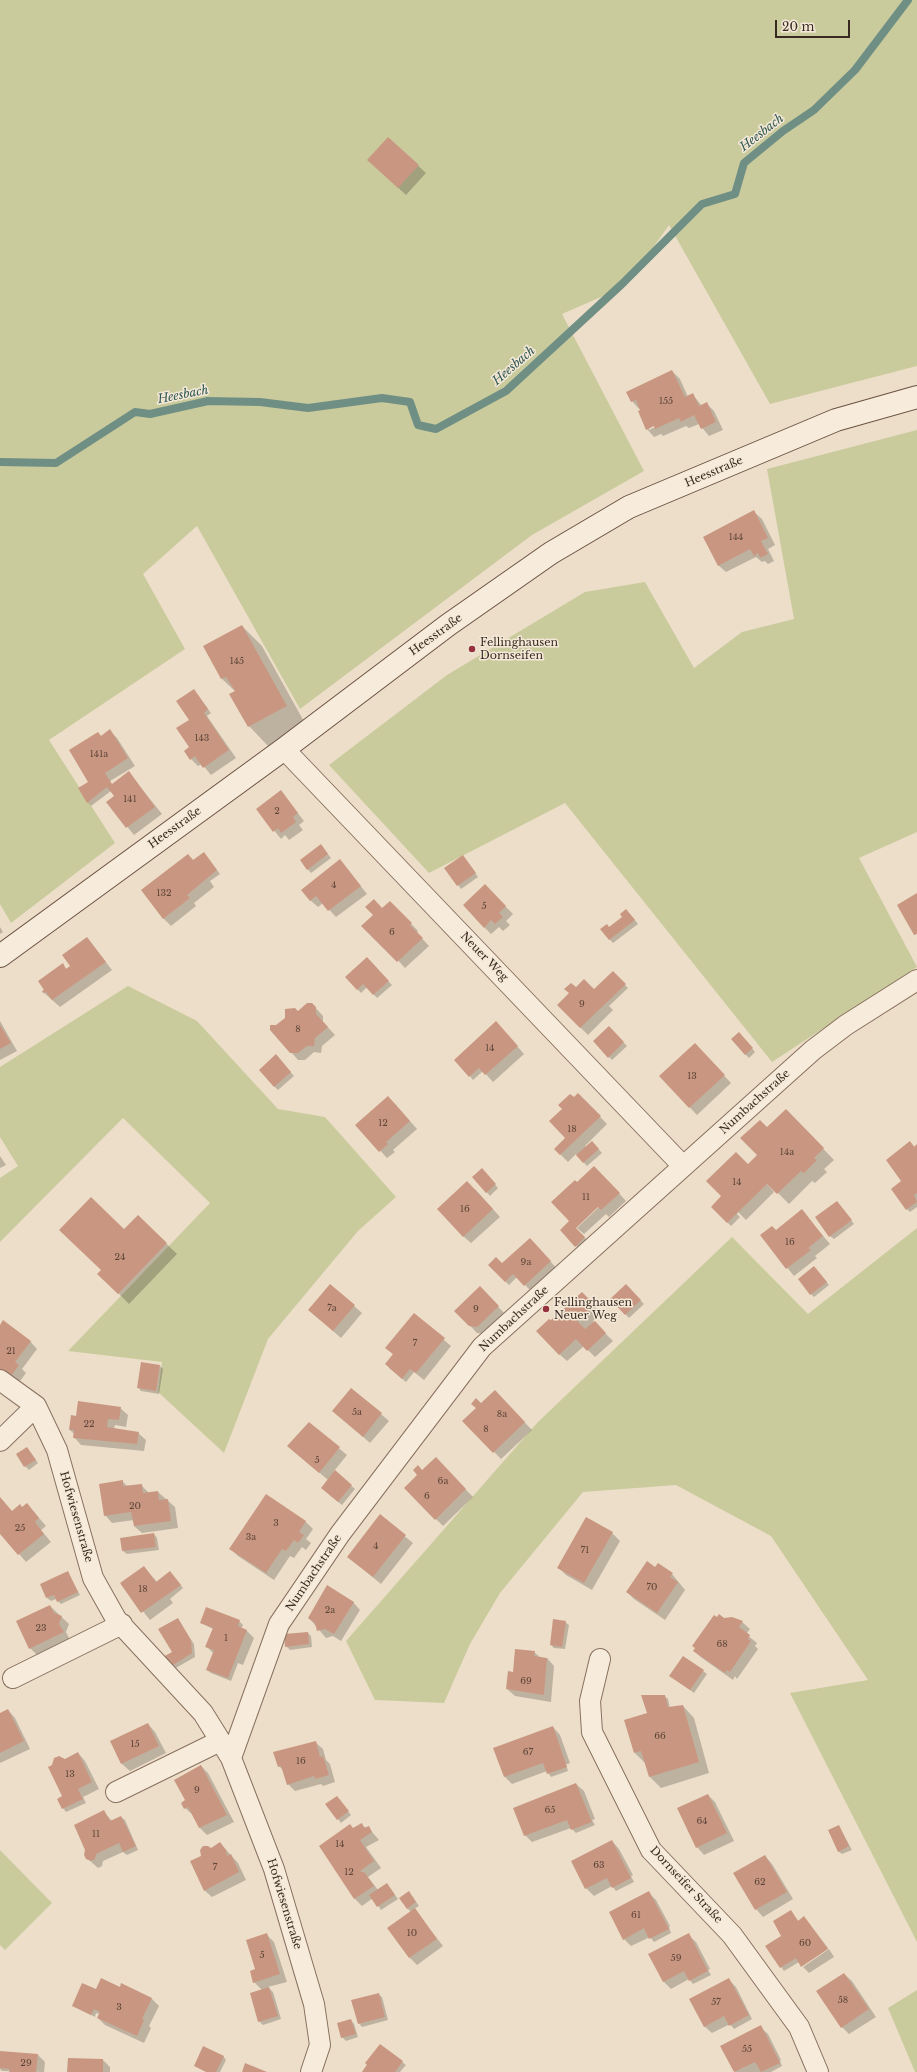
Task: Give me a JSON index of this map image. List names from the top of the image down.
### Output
{
  "streets": {
    "main road": ["Heesstraße"],
    "street": [
      "Neuer Weg",
      "Numbachstraße",
      "Hofwiesenstraße",
      "Dornseifer Straße"
    ]
  },
  "crossings": [
    ["Heesstraße", "Neuer Weg"],
    ["Neuer Weg", "Numbachstraße"],
    ["Numbachstraße", "Hofwiesenstraße"]
  ],
  "water": ["Heesbach"],
  "places": ["Fellinghausen Dornseifen", "Fellinghausen Neuer Weg"],
  "house_numbers": [
    "155",
    "144",
    "145",
    "143",
    "141a",
    "141",
    "2",
    "4",
    "132",
    "5",
    "6",
    "9",
    "8",
    "14",
    "13",
    "12",
    "18",
    "14a",
    "14",
    "11",
    "16",
    "16",
    "24",
    "9a",
    "7a",
    "9",
    "7",
    "21",
    "5a",
    "8a",
    "22",
    "8",
    "5",
    "6a",
    "6",
    "20",
    "3",
    "25",
    "3a",
    "4",
    "71",
    "70",
    "18",
    "2a",
    "23",
    "1",
    "68",
    "69",
    "66",
    "15",
    "67",
    "16",
    "13",
    "9",
    "65",
    "64",
    "11",
    "14",
    "63",
    "7",
    "12",
    "62",
    "61",
    "10",
    "60",
    "5",
    "59",
    "58",
    "57",
    "3",
    "55",
    "29"
  ],
  "scale_bar": "20 m"
}
